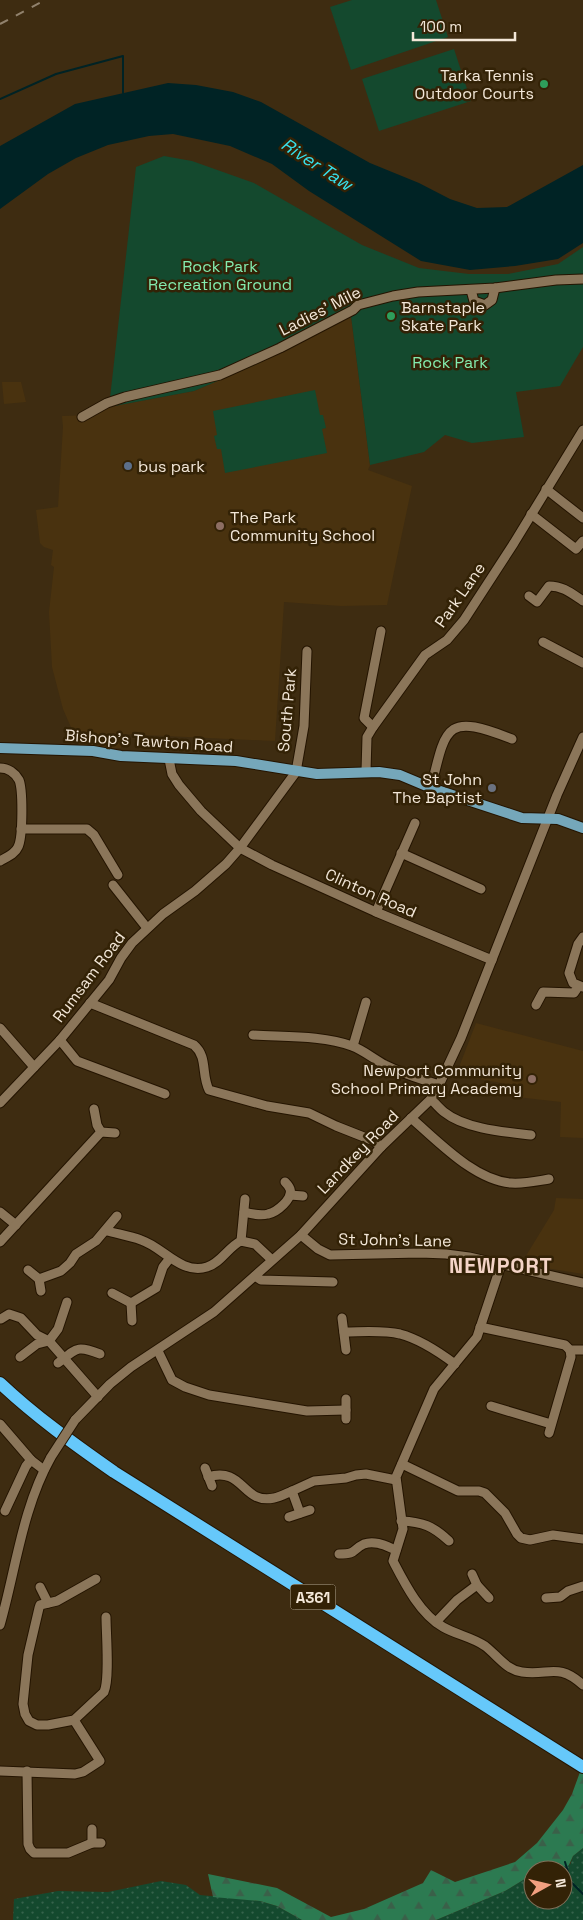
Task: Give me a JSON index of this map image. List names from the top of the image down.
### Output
{
  "streets": {
    "highway": ["A361"],
    "main road": ["Bishop's Tawton Road"],
    "street": [
      "Ladies' Mile",
      "Park Lane",
      "South Park",
      "Clinton Road",
      "Rumsam Road",
      "Landkey Road",
      "St John's Lane"
    ]
  },
  "crossings": [
    ["Park Lane", "Bishop's Tawton Road"],
    ["South Park", "Bishop's Tawton Road"],
    ["South Park", "Rumsam Road"],
    ["Bishop's Tawton Road", "Clinton Road"],
    ["Bishop's Tawton Road", "Rumsam Road"],
    ["Bishop's Tawton Road", "Landkey Road"],
    ["Clinton Road", "Rumsam Road"],
    ["Clinton Road", "Landkey Road"],
    ["Landkey Road", "St John's Lane"]
  ],
  "districts": ["NEWPORT"],
  "water": ["River Taw"],
  "parks": ["Rock Park Recreation Ground", "Rock Park"],
  "places": [
    "Tarka Tennis Outdoor Courts",
    "Barnstaple Skate Park",
    "bus park",
    "The Park Community School",
    "St John The Baptist",
    "Newport Community School Primary Academy"
  ],
  "scale_bar": "100 m",
  "north": "right"
}
